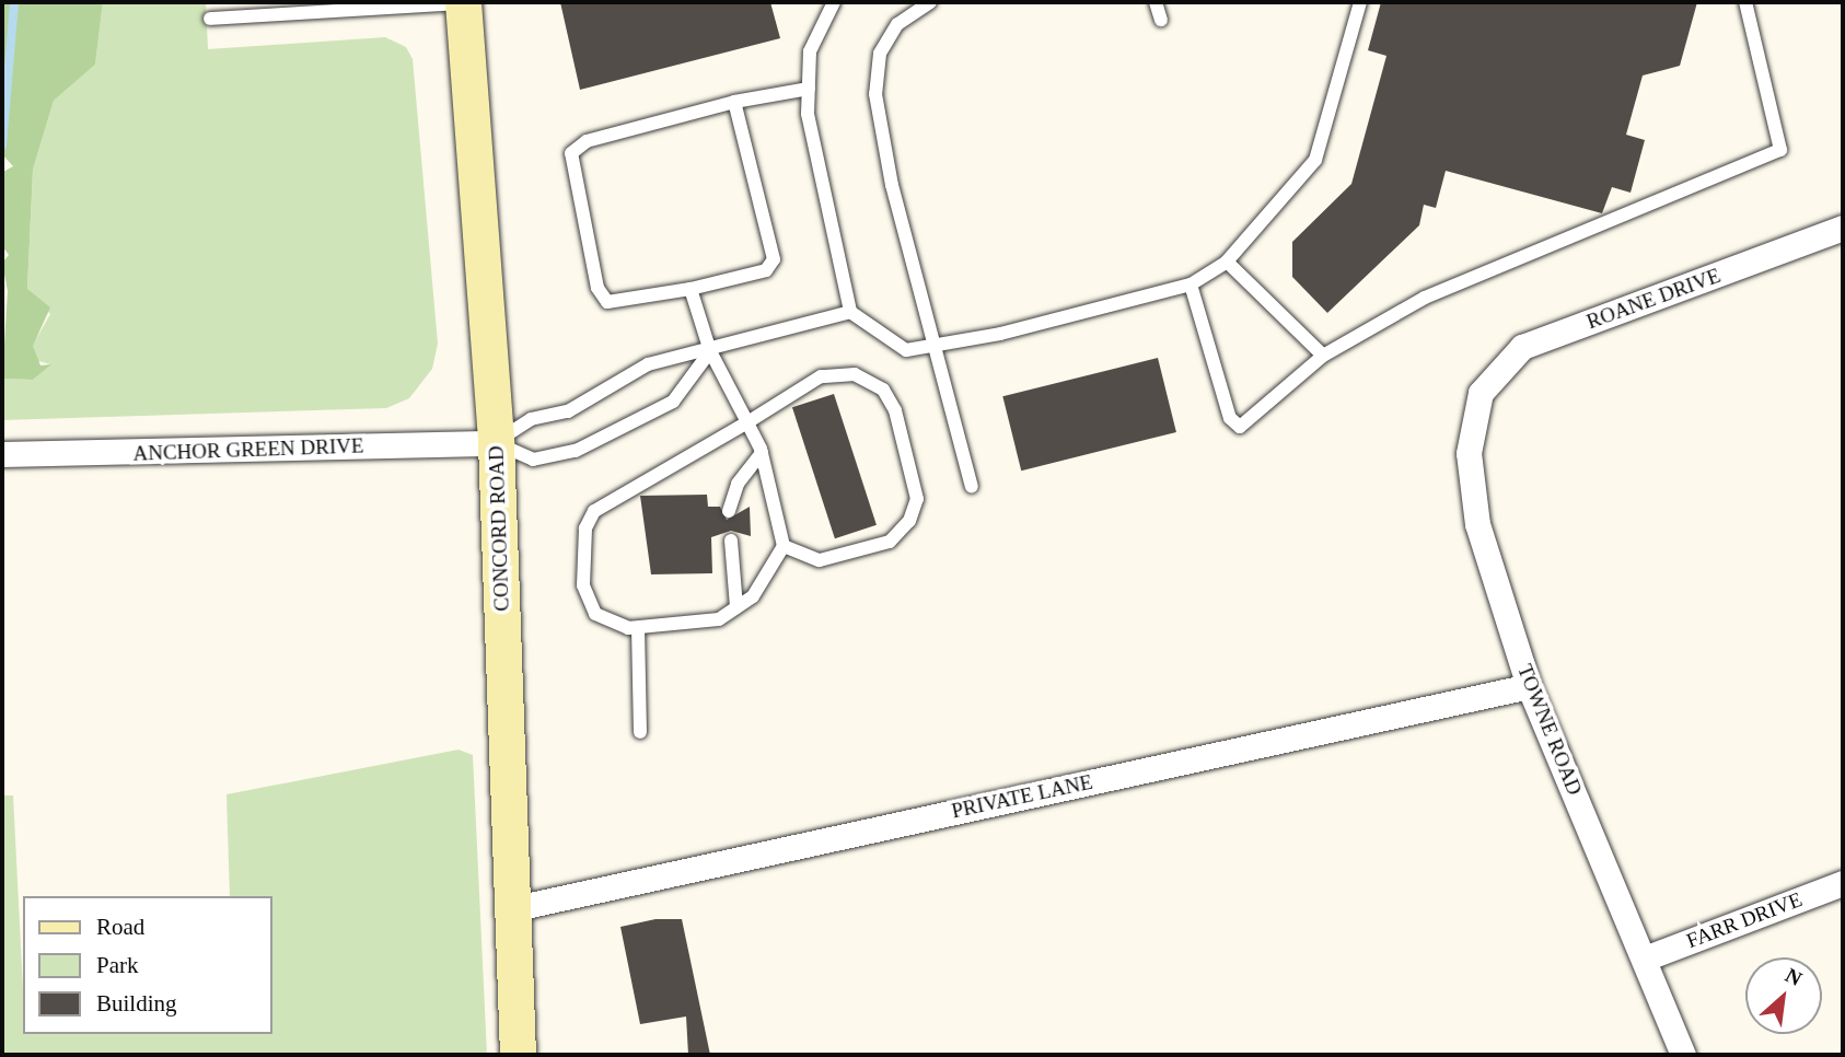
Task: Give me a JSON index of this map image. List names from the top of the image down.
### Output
{
  "streets": {
    "street": [
      "ROANE DRIVE",
      "ANCHOR GREEN DRIVE",
      "CONCORD ROAD",
      "TOWNE ROAD",
      "PRIVATE LANE",
      "FARR DRIVE"
    ]
  },
  "crossings": [
    ["ROANE DRIVE", "TOWNE ROAD"],
    ["ANCHOR GREEN DRIVE", "CONCORD ROAD"],
    ["CONCORD ROAD", "PRIVATE LANE"],
    ["TOWNE ROAD", "PRIVATE LANE"],
    ["TOWNE ROAD", "FARR DRIVE"]
  ],
  "legend": ["Road", "Park", "Building"],
  "north": "top right"
}
